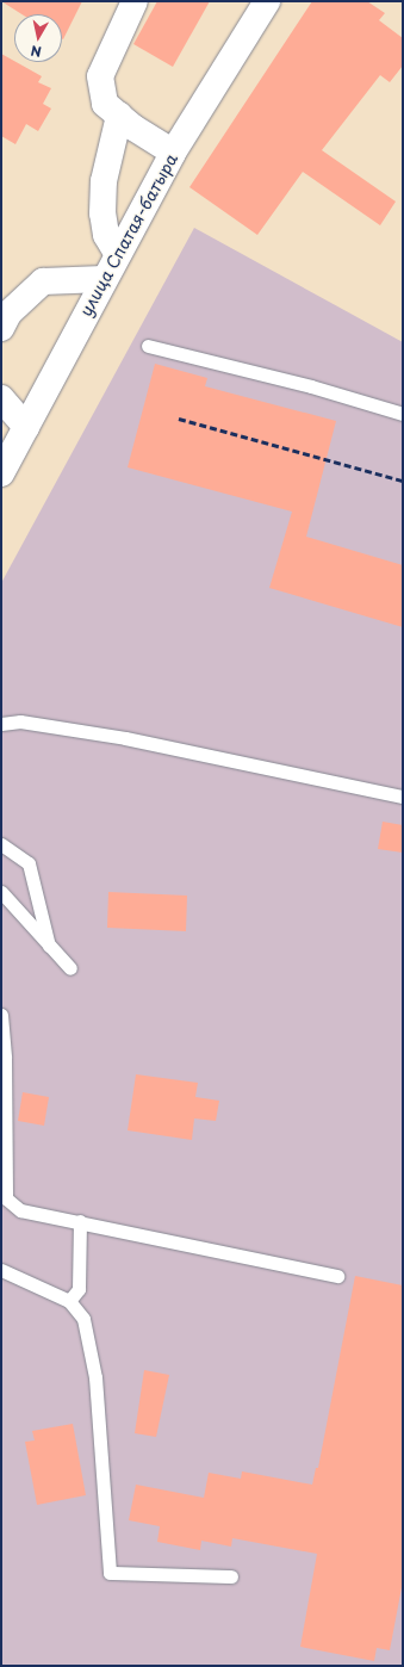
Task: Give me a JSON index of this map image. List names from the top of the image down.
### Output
{
  "streets": {
    "street": ["улица Спатая-батыра"]
  },
  "north": "bottom"
}
